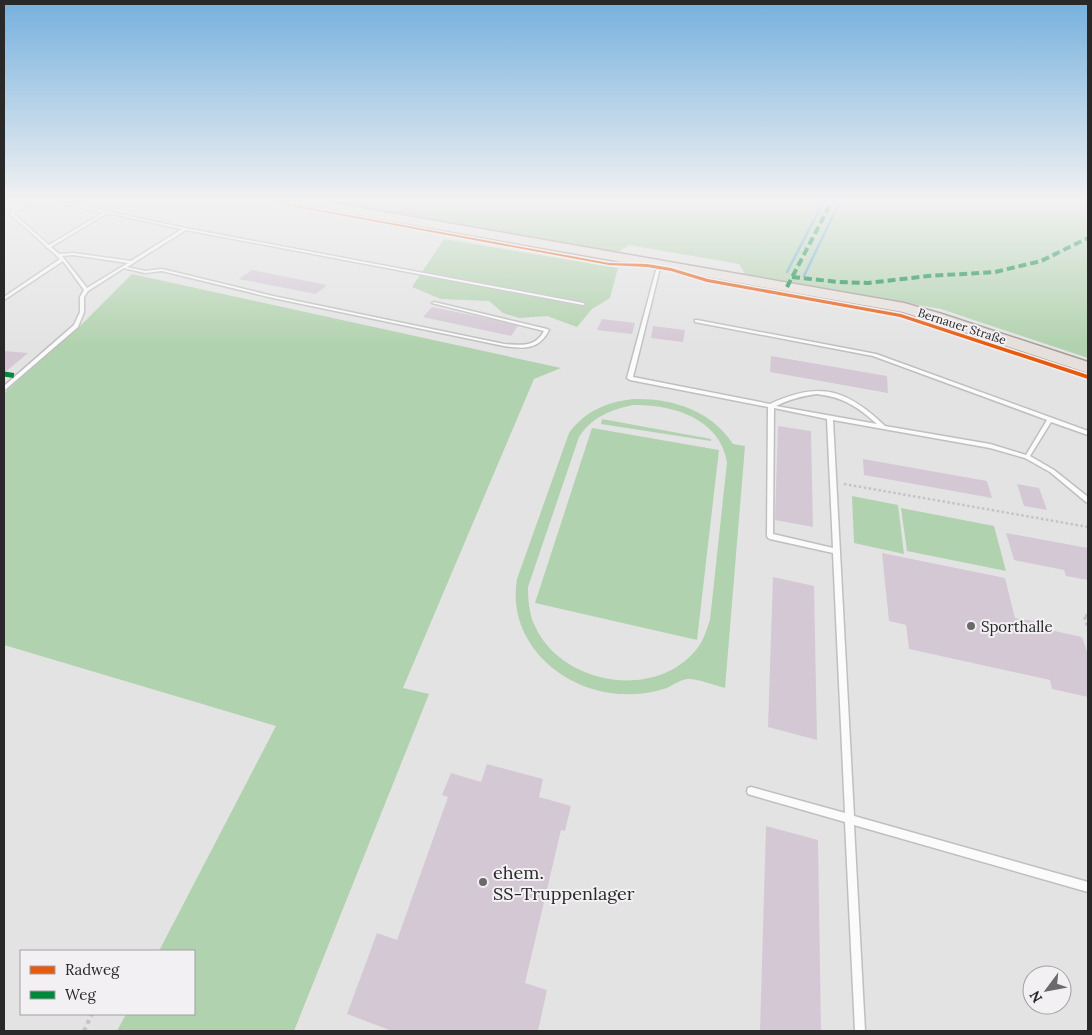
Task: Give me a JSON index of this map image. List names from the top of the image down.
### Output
{
  "streets": {
    "main road": ["Bernauer Straße"]
  },
  "places": ["Sporthalle", "ehem. SS-Truppenlager"],
  "legend": ["Radweg", "Weg"],
  "north": "bottom left"
}
